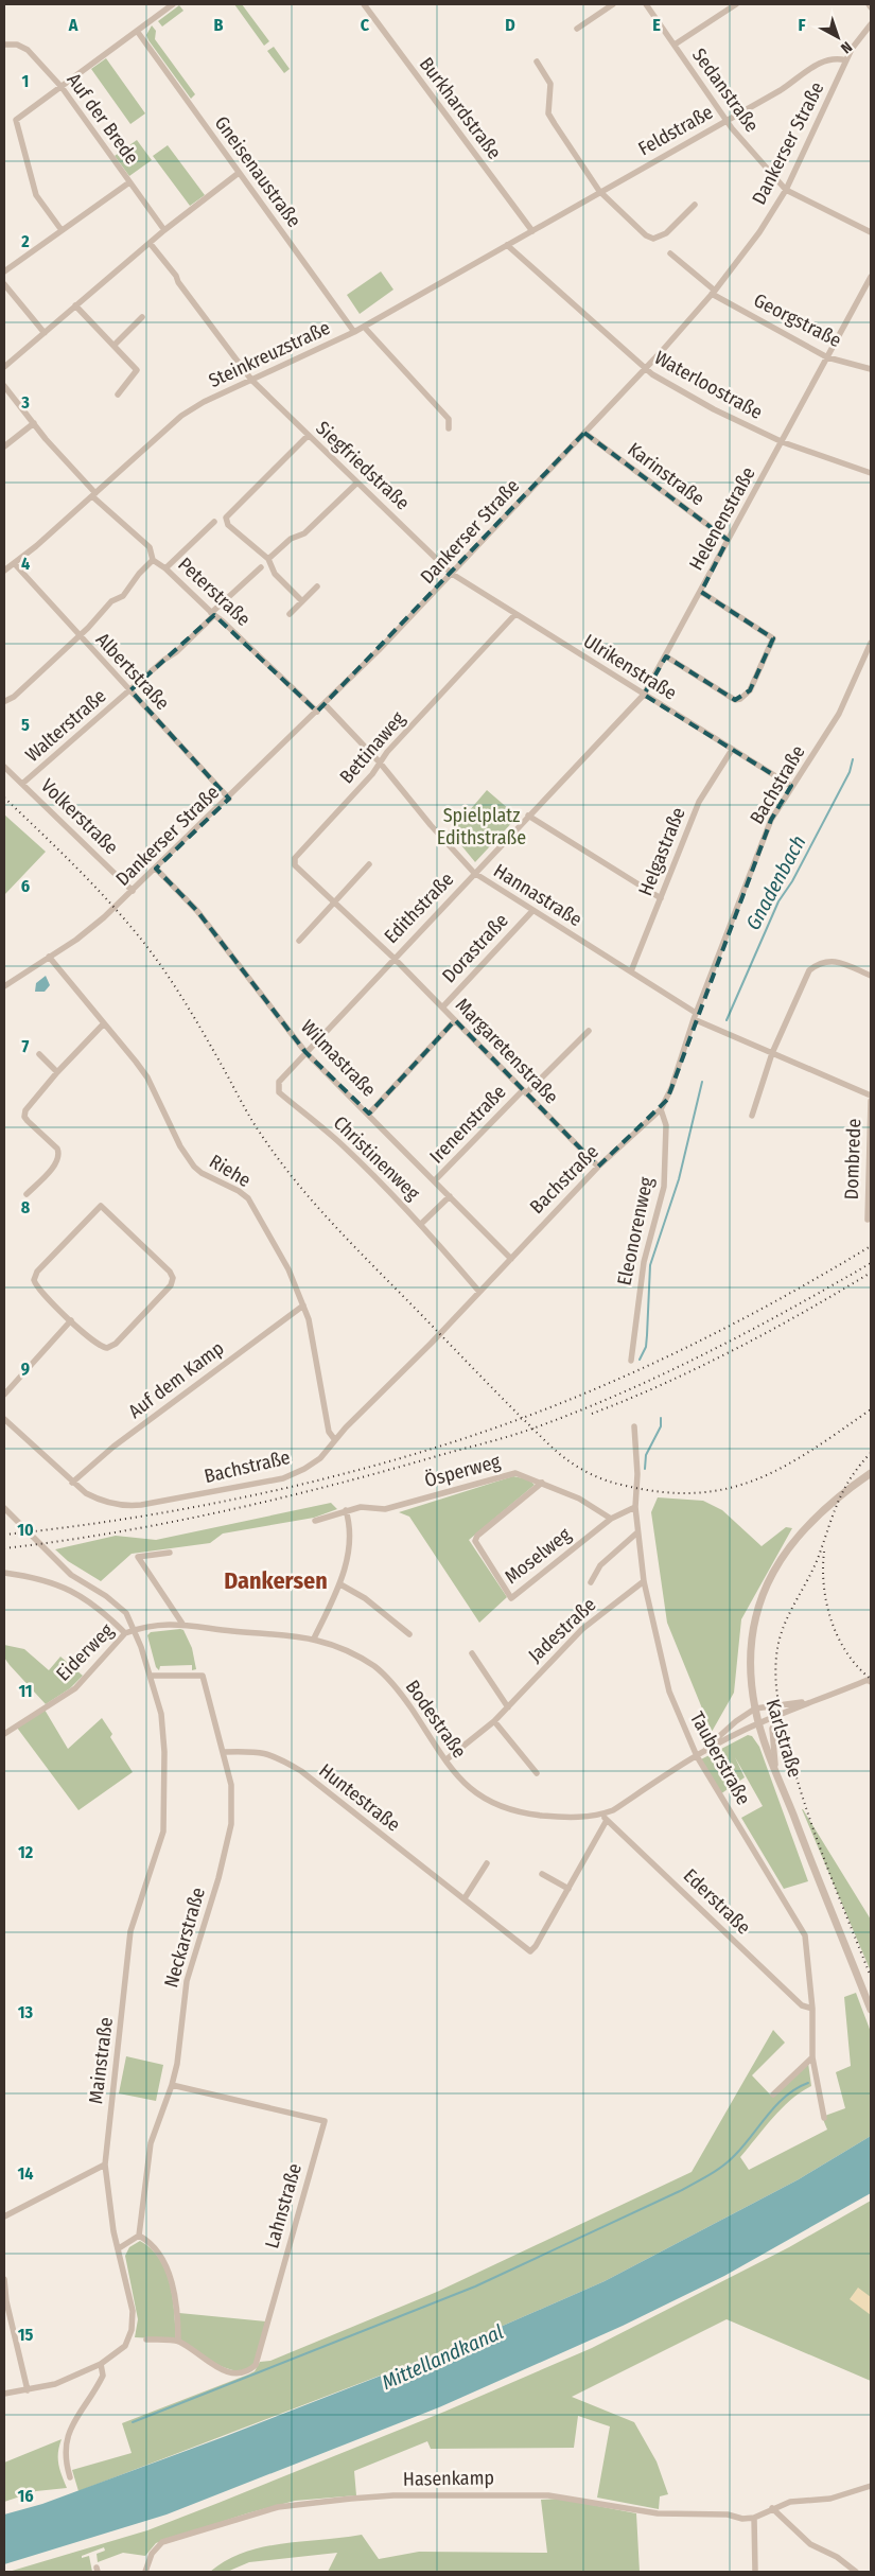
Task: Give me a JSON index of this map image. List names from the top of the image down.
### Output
{
  "streets": {
    "street": [
      "Sedanstraße",
      "Burkhardstraße",
      "Auf der Brede",
      "Feldstraße",
      "Dankerser Straße",
      "Gneisenaustraße",
      "Georgstraße",
      "Steinkreuzstraße",
      "Waterloostraße",
      "Siegfriedstraße",
      "Karinstraße",
      "Helenenstraße",
      "Peterstraße",
      "Ulrikenstraße",
      "Albertstraße",
      "Walterstraße",
      "Bettinaweg",
      "Bachstraße",
      "Volkerstraße",
      "Helgastraße",
      "Hannastraße",
      "Edithstraße",
      "Dorastraße",
      "Margaretenstraße",
      "Wilmastraße",
      "Irenenstraße",
      "Christinenweg",
      "Dombrede",
      "Riehe",
      "Eleonorenweg",
      "Auf dem Kamp",
      "Ösperweg",
      "Moselweg",
      "Jadestraße",
      "Eiderweg",
      "Bodestraße",
      "Karlstraße",
      "Tauberstraße",
      "Huntestraße",
      "Ederstraße",
      "Neckarstraße",
      "Mainstraße",
      "Lahnstraße",
      "Hasenkamp"
    ]
  },
  "crossings": [
    ["Sedanstraße", "Feldstraße"],
    ["Sedanstraße", "Dankerser Straße"],
    ["Burkhardstraße", "Steinkreuzstraße"],
    ["Feldstraße", "Dankerser Straße"],
    ["Feldstraße", "Steinkreuzstraße"],
    ["Dankerser Straße", "Georgstraße"],
    ["Dankerser Straße", "Waterloostraße"],
    ["Dankerser Straße", "Siegfriedstraße"],
    ["Dankerser Straße", "Karinstraße"],
    ["Dankerser Straße", "Peterstraße"],
    ["Dankerser Straße", "Ulrikenstraße"],
    ["Dankerser Straße", "Albertstraße"],
    ["Dankerser Straße", "Volkerstraße"],
    ["Dankerser Straße", "Hannastraße"],
    ["Dankerser Straße", "Wilmastraße"],
    ["Dankerser Straße", "Riehe"],
    ["Gneisenaustraße", "Steinkreuzstraße"],
    ["Georgstraße", "Helenenstraße"],
    ["Steinkreuzstraße", "Waterloostraße"],
    ["Steinkreuzstraße", "Siegfriedstraße"],
    ["Steinkreuzstraße", "Peterstraße"],
    ["Steinkreuzstraße", "Albertstraße"],
    ["Waterloostraße", "Helenenstraße"],
    ["Siegfriedstraße", "Ulrikenstraße"],
    ["Karinstraße", "Helenenstraße"],
    ["Helenenstraße", "Ulrikenstraße"],
    ["Helenenstraße", "Edithstraße"],
    ["Peterstraße", "Walterstraße"],
    ["Ulrikenstraße", "Bettinaweg"],
    ["Ulrikenstraße", "Bachstraße"],
    ["Ulrikenstraße", "Helgastraße"],
    ["Ulrikenstraße", "Edithstraße"],
    ["Albertstraße", "Walterstraße"],
    ["Walterstraße", "Volkerstraße"],
    ["Bettinaweg", "Hannastraße"],
    ["Bettinaweg", "Edithstraße"],
    ["Bettinaweg", "Margaretenstraße"],
    ["Bachstraße", "Hannastraße"],
    ["Bachstraße", "Margaretenstraße"],
    ["Bachstraße", "Wilmastraße"],
    ["Bachstraße", "Christinenweg"],
    ["Bachstraße", "Riehe"],
    ["Bachstraße", "Eleonorenweg"],
    ["Bachstraße", "Auf dem Kamp"],
    ["Helgastraße", "Hannastraße"],
    ["Hannastraße", "Edithstraße"],
    ["Hannastraße", "Dorastraße"],
    ["Edithstraße", "Margaretenstraße"],
    ["Edithstraße", "Wilmastraße"],
    ["Edithstraße", "Christinenweg"],
    ["Dorastraße", "Margaretenstraße"],
    ["Margaretenstraße", "Irenenstraße"],
    ["Wilmastraße", "Irenenstraße"],
    ["Wilmastraße", "Christinenweg"],
    ["Riehe", "Auf dem Kamp"],
    ["Ösperweg", "Moselweg"],
    ["Moselweg", "Tauberstraße"],
    ["Jadestraße", "Bodestraße"],
    ["Jadestraße", "Tauberstraße"],
    ["Eiderweg", "Bodestraße"],
    ["Eiderweg", "Mainstraße"],
    ["Bodestraße", "Karlstraße"],
    ["Bodestraße", "Tauberstraße"],
    ["Bodestraße", "Ederstraße"],
    ["Bodestraße", "Mainstraße"],
    ["Tauberstraße", "Ederstraße"],
    ["Huntestraße", "Neckarstraße"],
    ["Neckarstraße", "Mainstraße"],
    ["Neckarstraße", "Lahnstraße"]
  ],
  "districts": ["Dankersen"],
  "water": ["Gnadenbach", "Mittellandkanal"],
  "parks": ["Spielplatz Edithstraße"],
  "north": "bottom right",
  "grid": {
    "columns": [
      "A",
      "B",
      "C",
      "D",
      "E",
      "F"
    ],
    "rows": [
      "1",
      "2",
      "3",
      "4",
      "5",
      "6",
      "7",
      "8",
      "9",
      "10",
      "11",
      "12",
      "13",
      "14",
      "15",
      "16"
    ]
  }
}
